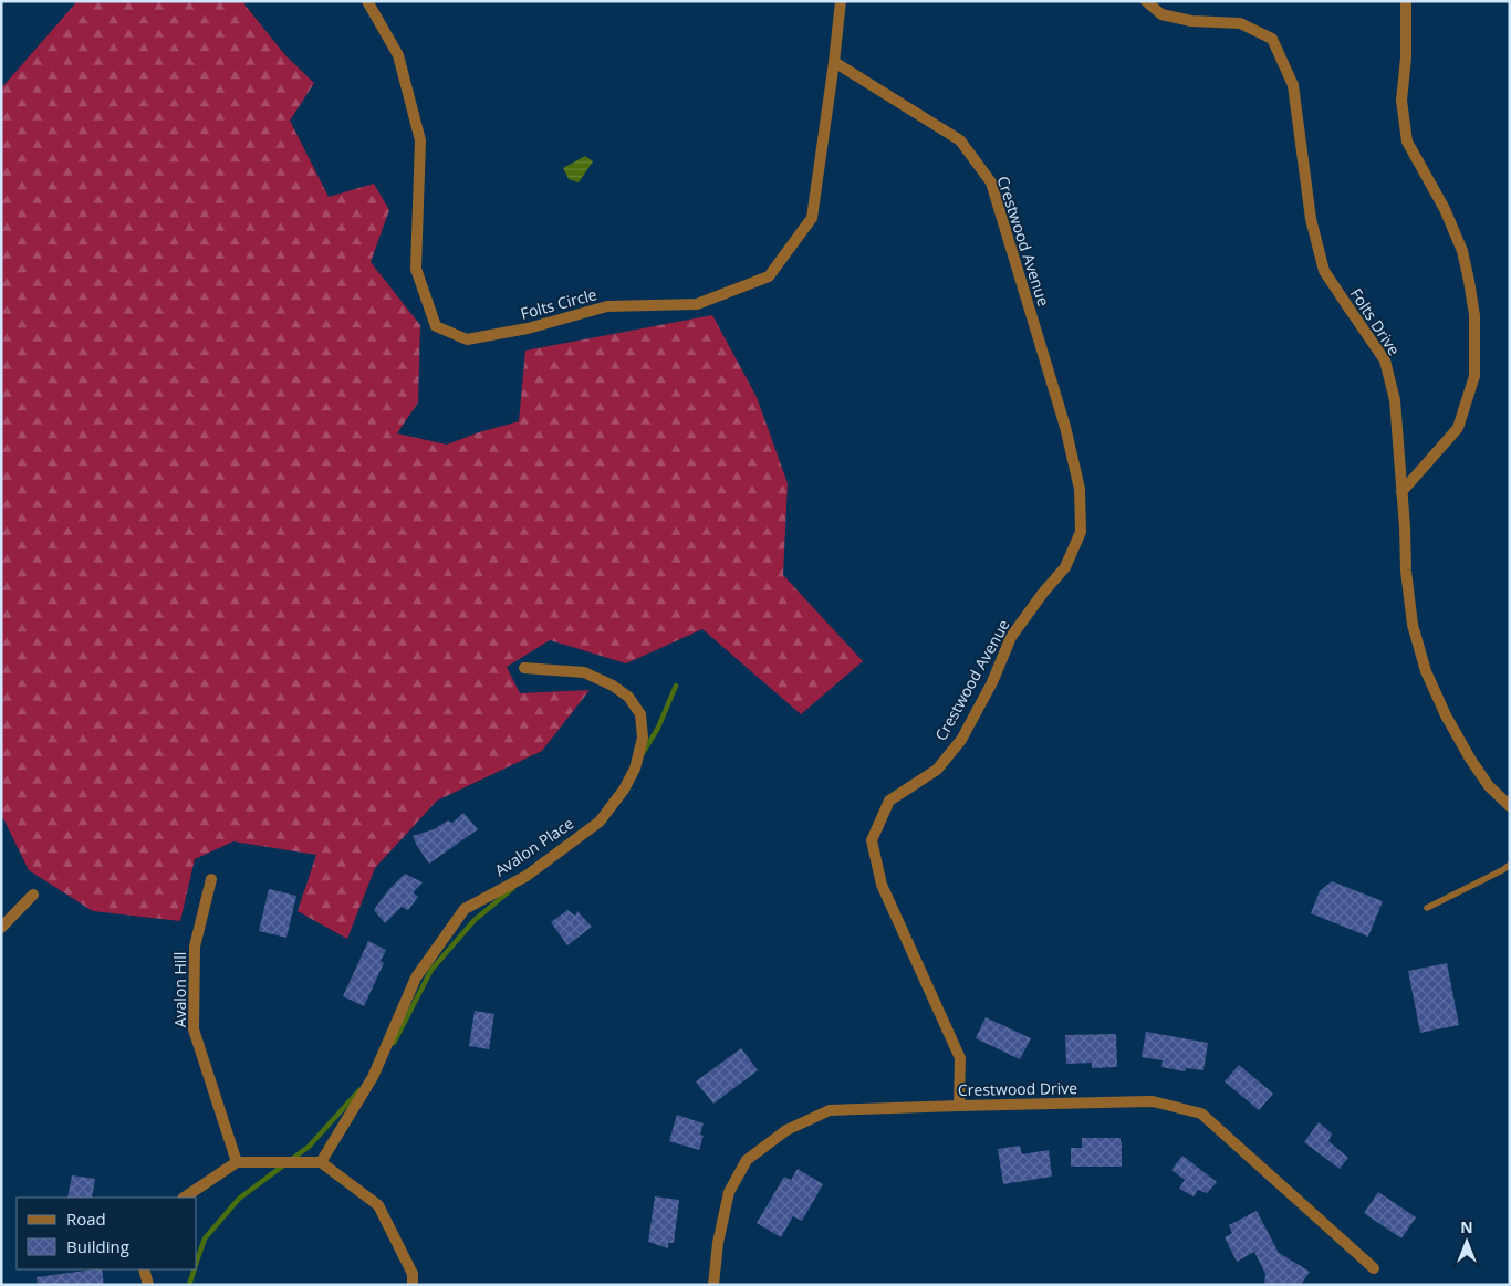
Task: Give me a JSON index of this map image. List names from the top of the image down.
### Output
{
  "streets": {
    "street": [
      "Crestwood Avenue",
      "Folts Circle",
      "Folts Drive",
      "Avalon Place",
      "Avalon Hill",
      "Crestwood Drive"
    ]
  },
  "crossings": [
    ["Crestwood Avenue", "Folts Circle"],
    ["Crestwood Avenue", "Crestwood Drive"]
  ],
  "legend": ["Road", "Building"],
  "north": "top"
}
